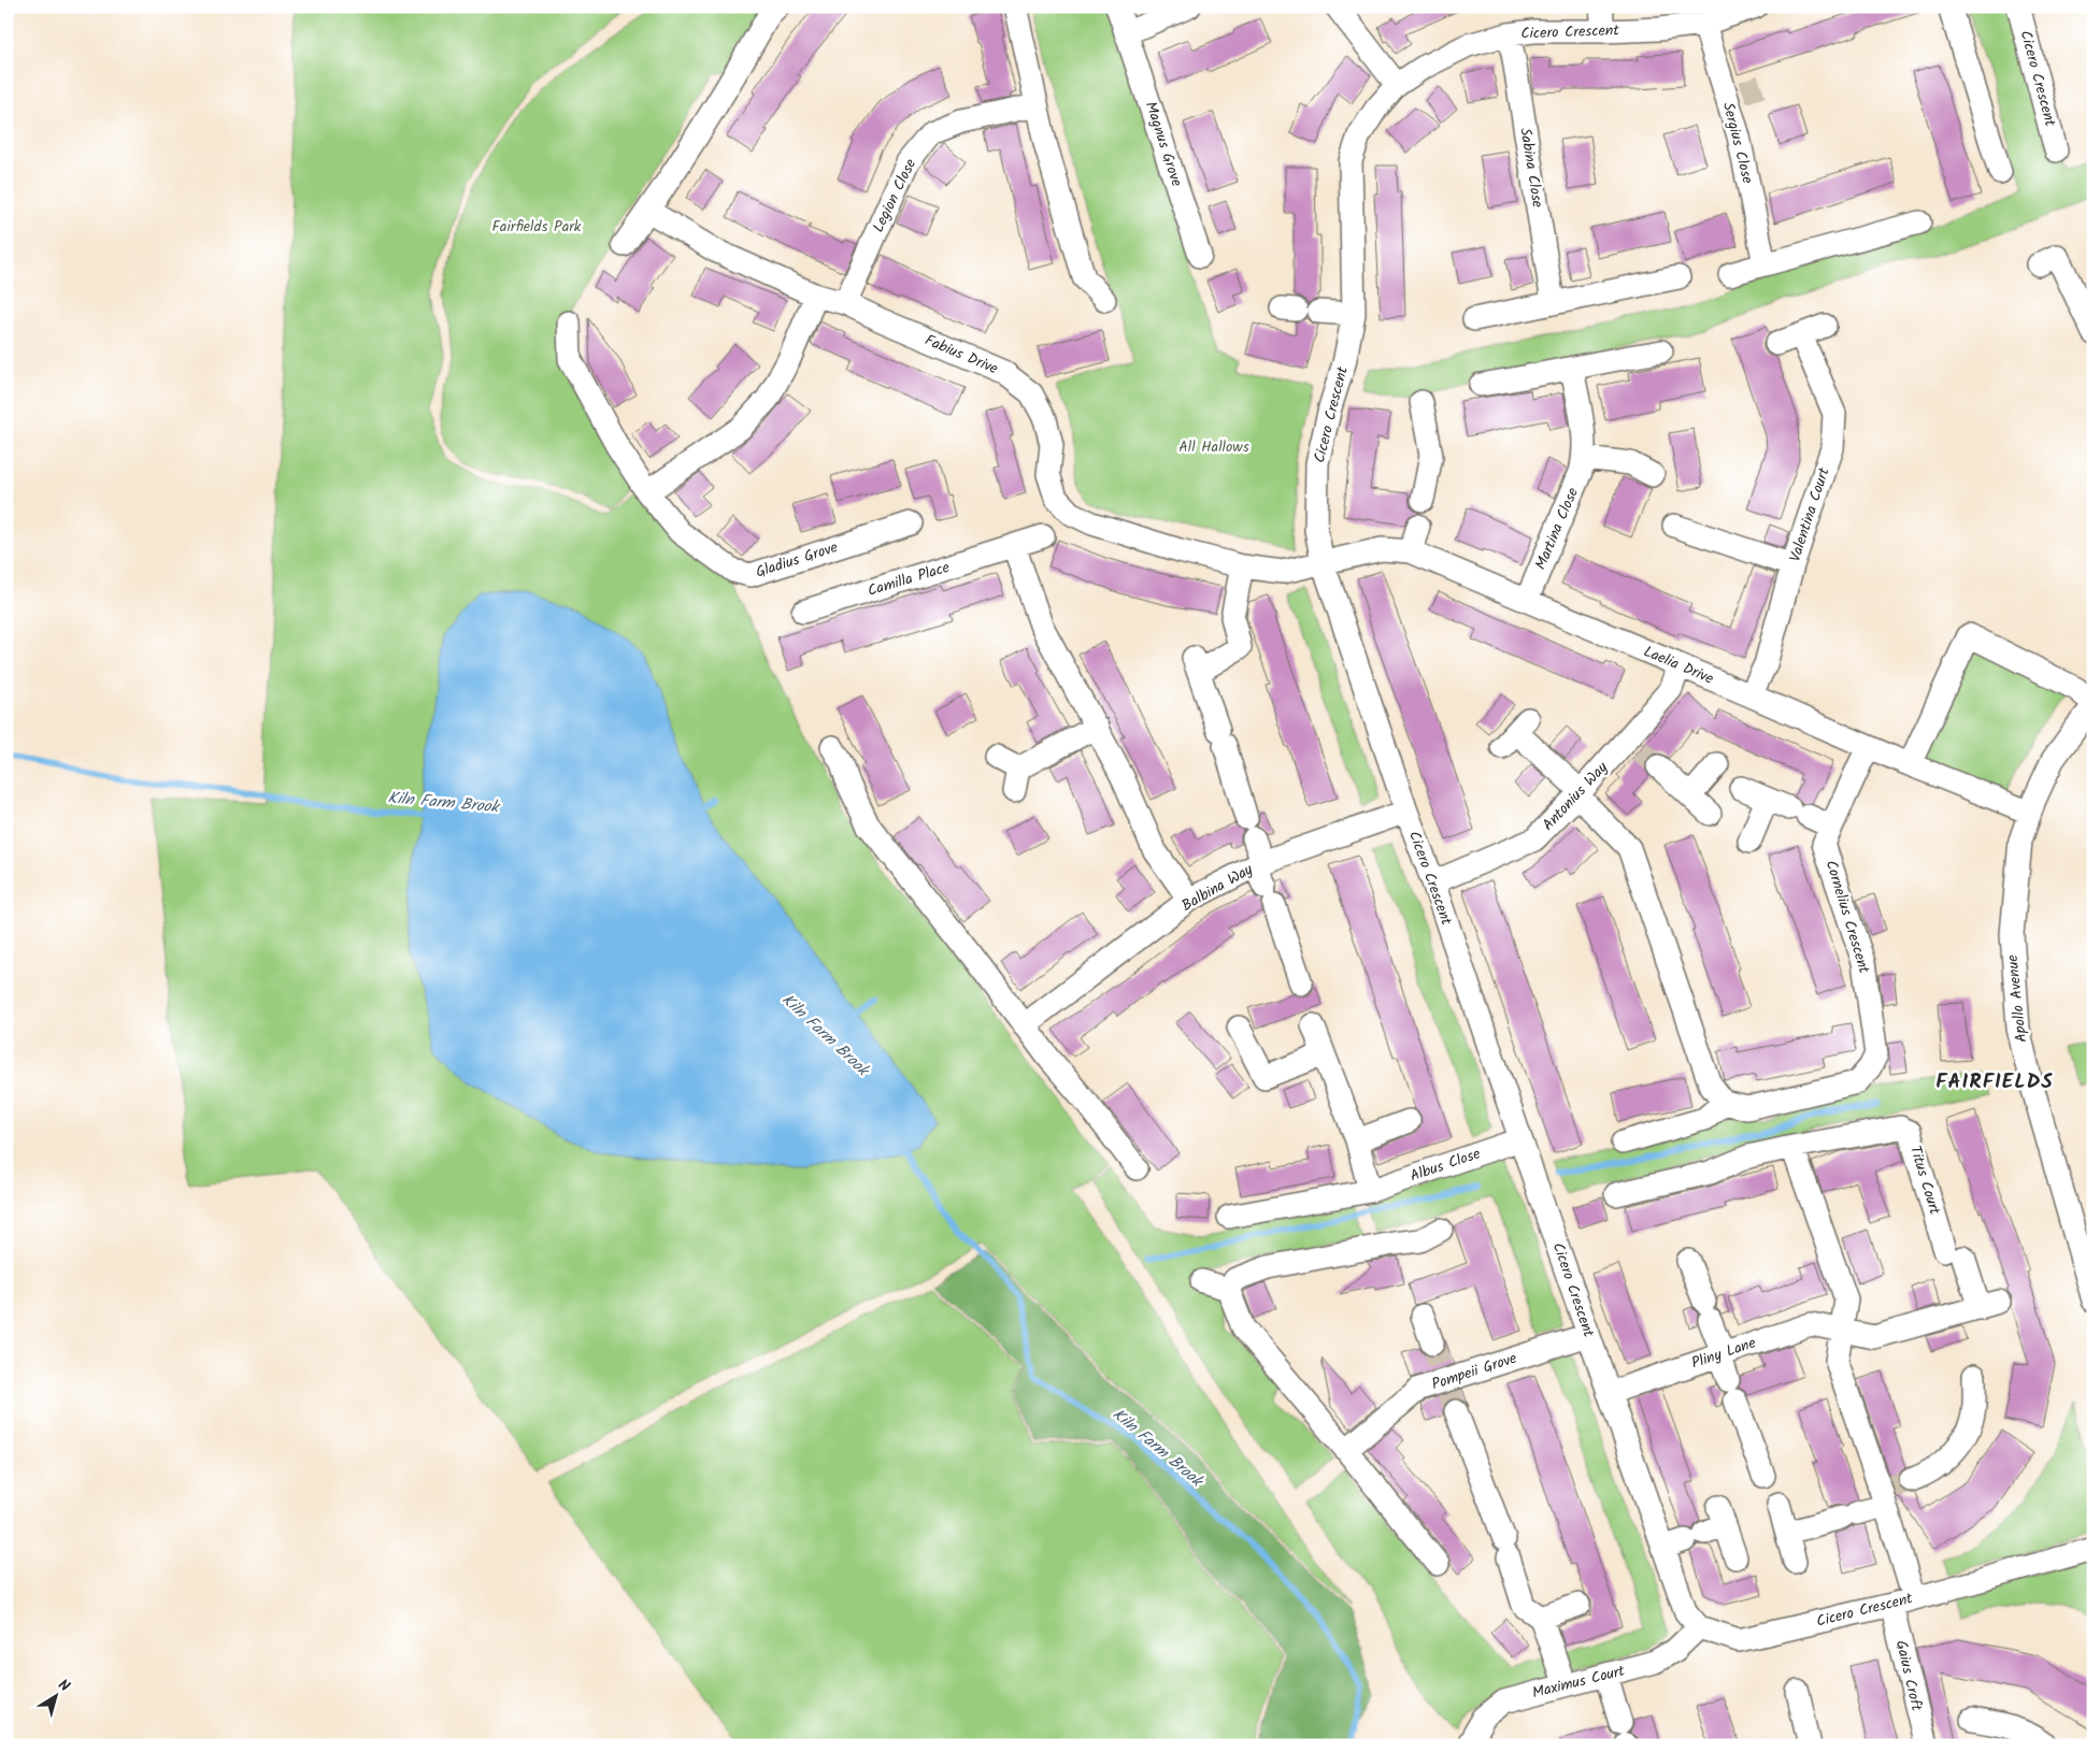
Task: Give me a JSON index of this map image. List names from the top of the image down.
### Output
{
  "streets": {
    "street": [
      "Cicero Crescent",
      "Sergius Close",
      "Magnus Grove",
      "Sabina Close",
      "Legion Close",
      "Fabius Drive",
      "Valentina Court",
      "Martina Close",
      "Gladius Grove",
      "Camilla Place",
      "Laelia Drive",
      "Antonius Way",
      "Balbina Way",
      "Cornelius Crescent",
      "Apollo Avenue",
      "Albus Close",
      "Titus Court",
      "Pliny Lane",
      "Pompeii Grove",
      "Gaius Croft",
      "Maximus Court"
    ]
  },
  "crossings": [
    ["Cicero Crescent", "Sergius Close"],
    ["Cicero Crescent", "Sabina Close"],
    ["Cicero Crescent", "Fabius Drive"],
    ["Cicero Crescent", "Laelia Drive"],
    ["Cicero Crescent", "Antonius Way"],
    ["Cicero Crescent", "Balbina Way"],
    ["Cicero Crescent", "Albus Close"],
    ["Cicero Crescent", "Pliny Lane"],
    ["Cicero Crescent", "Pompeii Grove"],
    ["Cicero Crescent", "Gaius Croft"],
    ["Cicero Crescent", "Maximus Court"],
    ["Legion Close", "Fabius Drive"],
    ["Fabius Drive", "Laelia Drive"],
    ["Valentina Court", "Laelia Drive"],
    ["Martina Close", "Laelia Drive"],
    ["Laelia Drive", "Antonius Way"],
    ["Laelia Drive", "Cornelius Crescent"],
    ["Laelia Drive", "Apollo Avenue"],
    ["Titus Court", "Pliny Lane"]
  ],
  "districts": ["FAIRFIELDS"],
  "water": ["Kiln Farm Brook"],
  "parks": ["Fairfields Park", "All Hallows"],
  "north": "top right"
}
